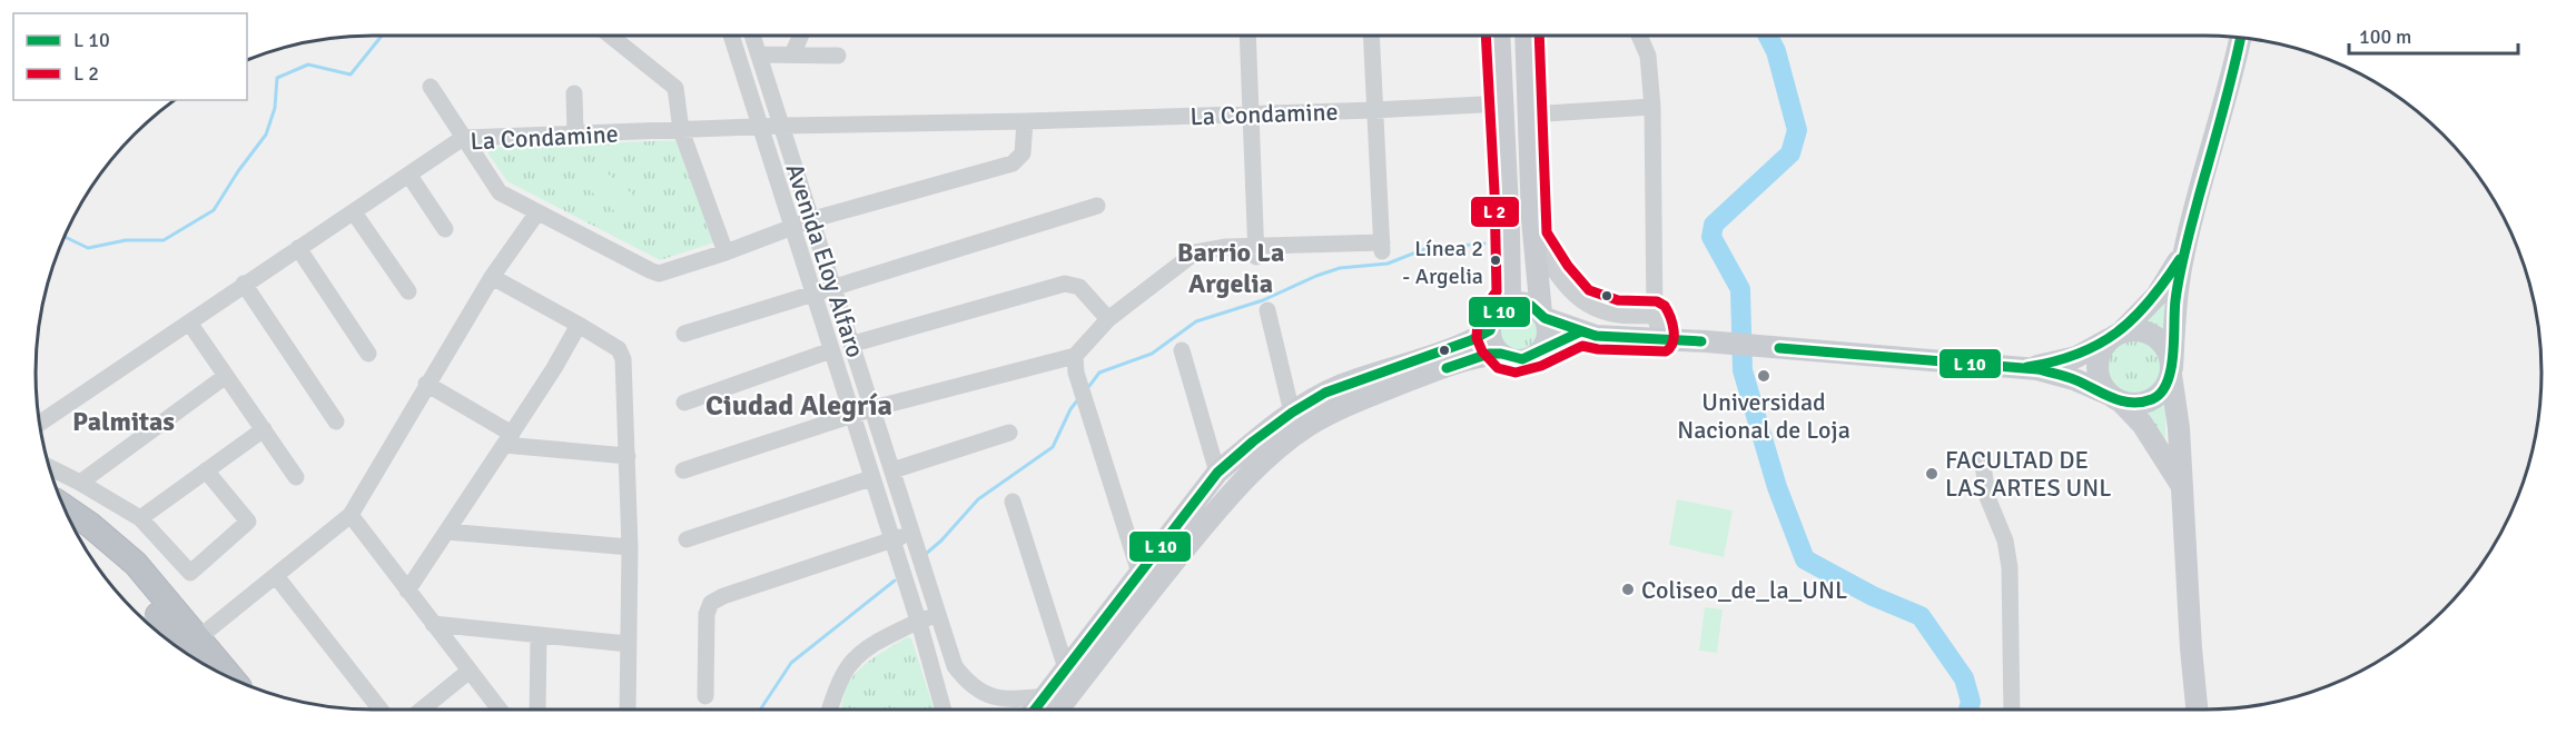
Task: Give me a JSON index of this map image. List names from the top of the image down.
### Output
{
  "streets": {
    "street": ["La Condamine", "Avenida Eloy Alfaro"]
  },
  "crossings": [
    ["La Condamine", "Avenida Eloy Alfaro"]
  ],
  "districts": ["Barrio La Argelia", "Ciudad Alegría", "Palmitas"],
  "places": [
    "Línea 2 - Argelia",
    "Universidad Nacional de Loja",
    "FACULTAD DE LAS ARTES UNL",
    "Coliseo_de_la_UNL"
  ],
  "legend": ["L 10", "L 2"],
  "scale_bar": "100 m"
}
